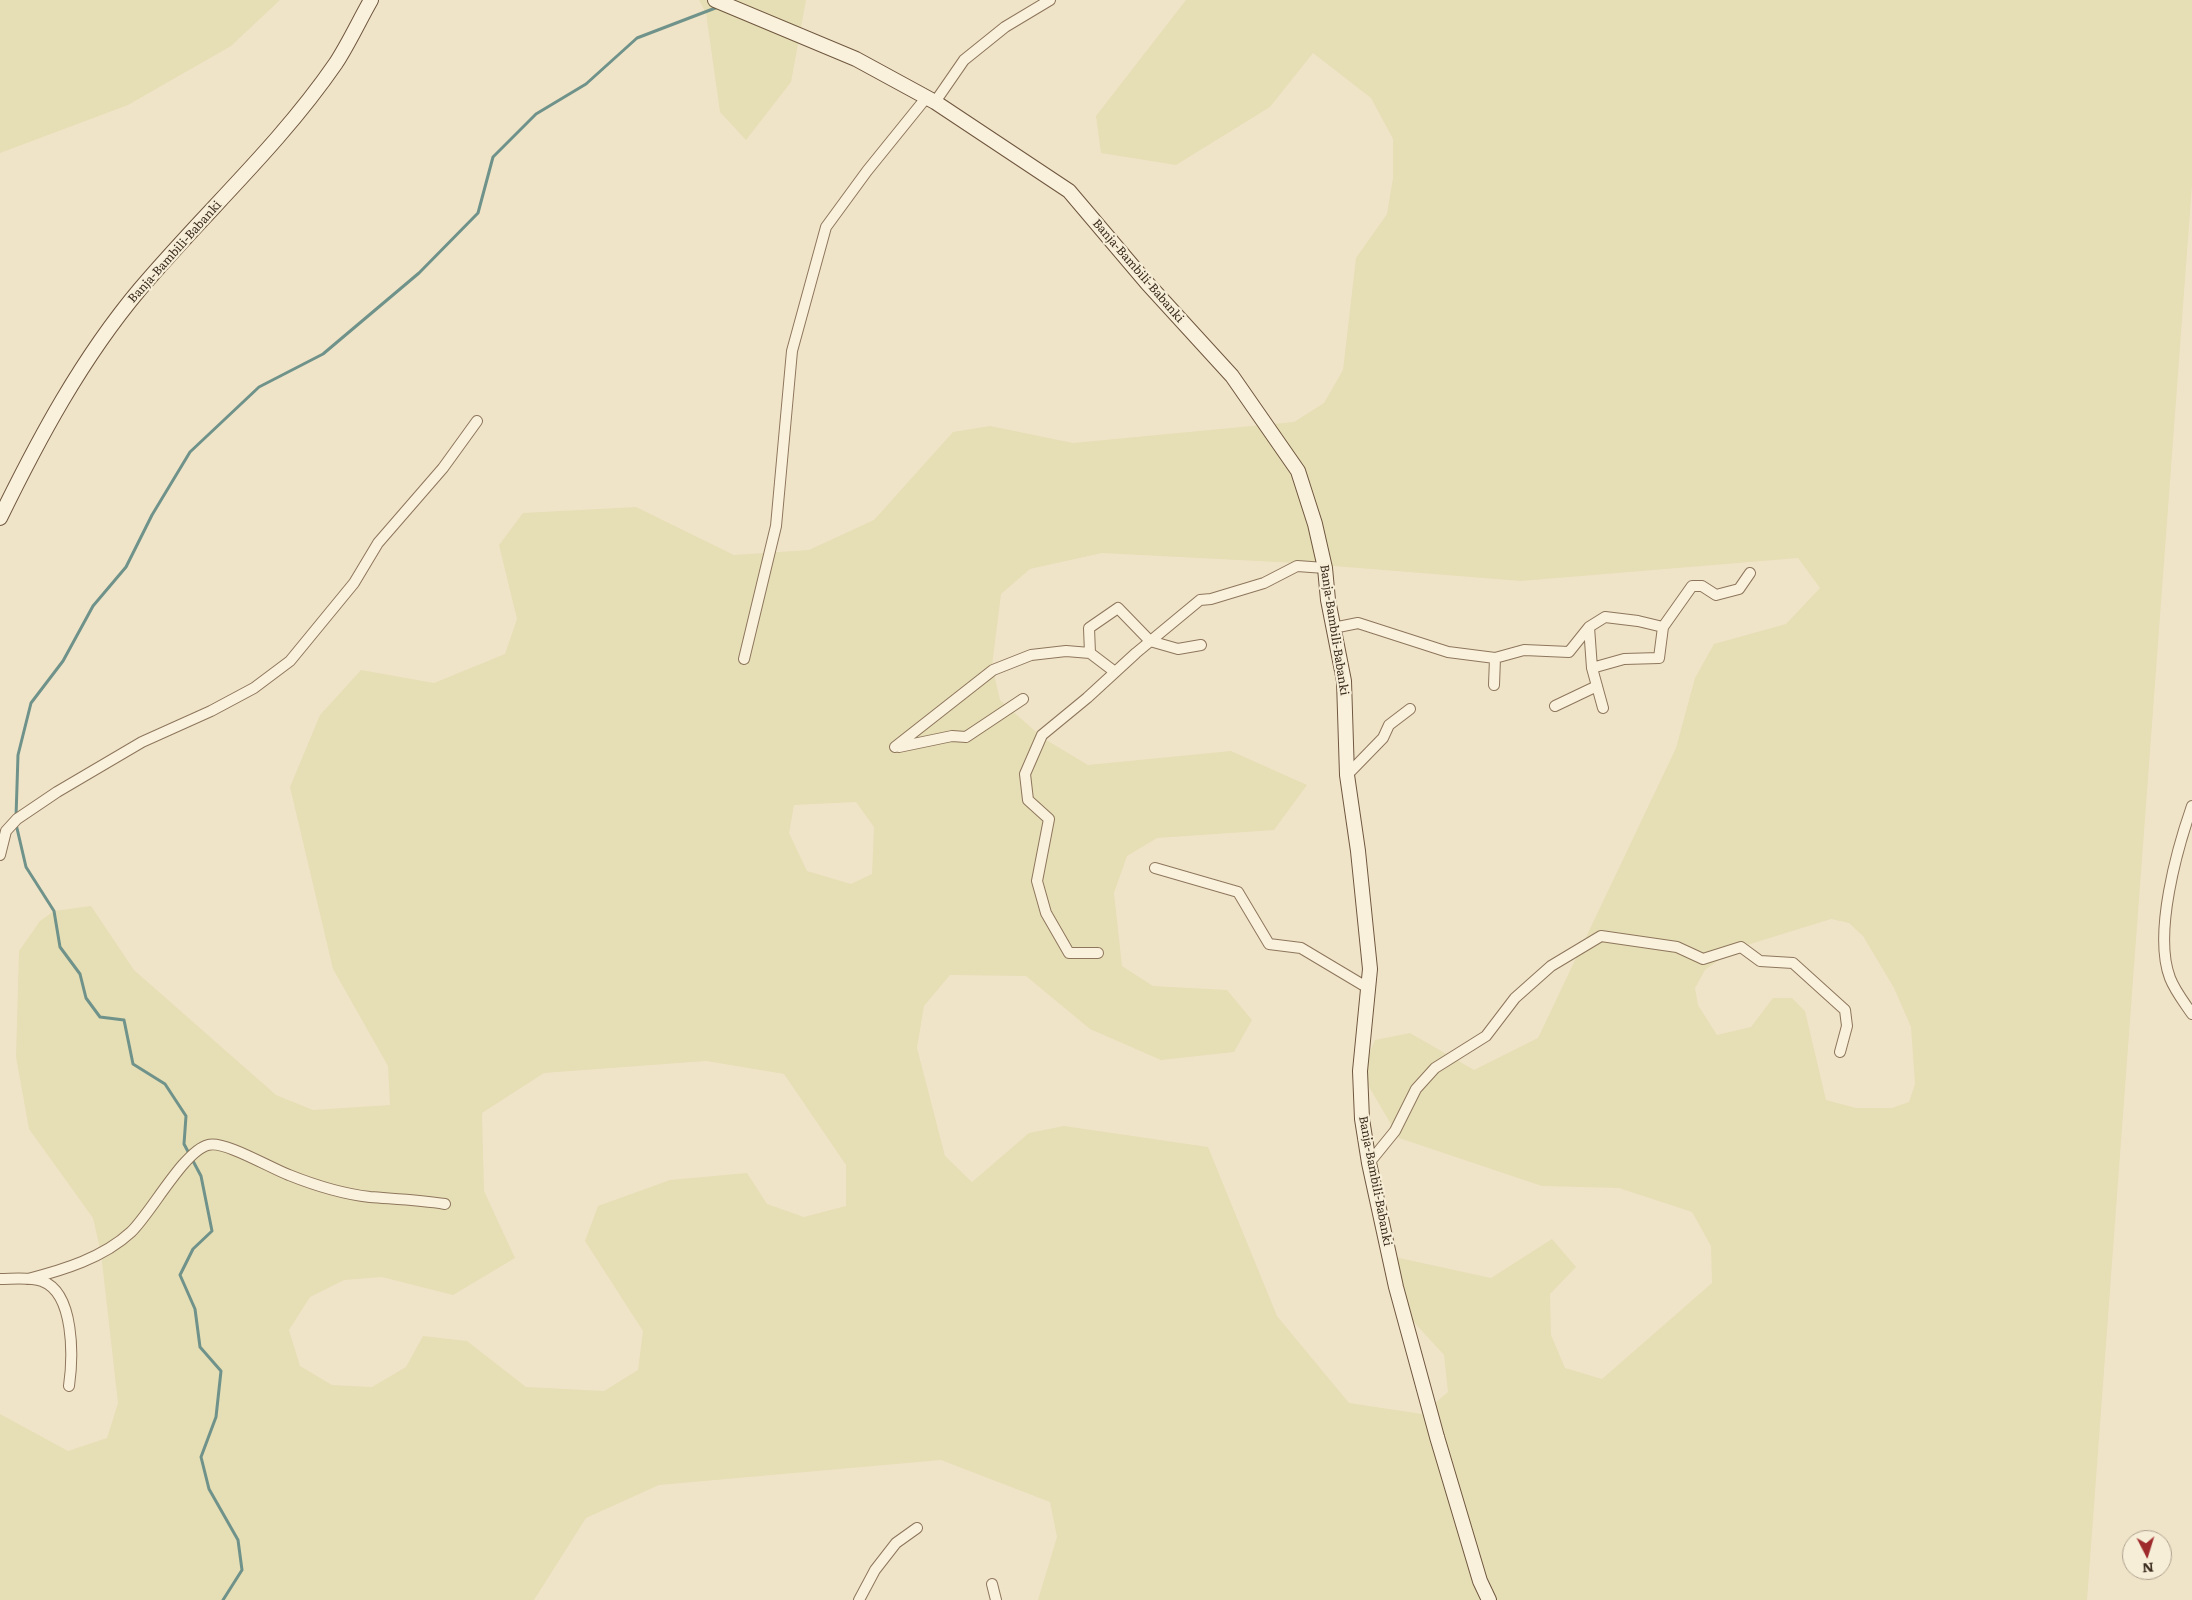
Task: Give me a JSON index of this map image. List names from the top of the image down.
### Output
{
  "streets": {
    "street": ["Banja-Bambili-Babanki"]
  },
  "north": "bottom"
}
